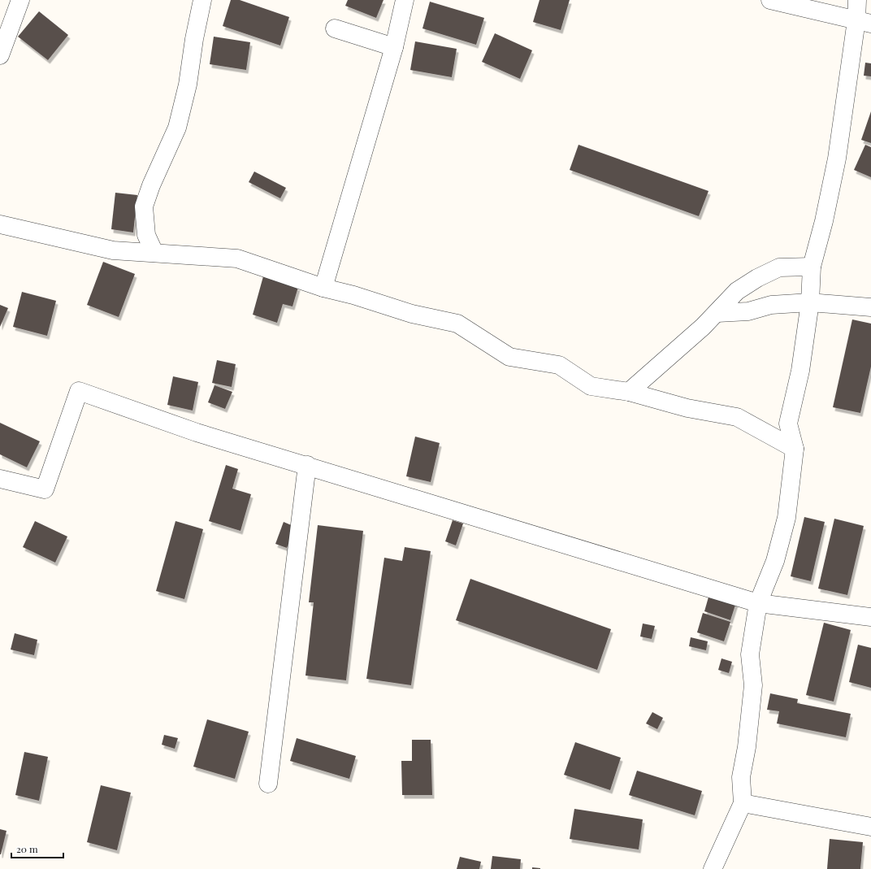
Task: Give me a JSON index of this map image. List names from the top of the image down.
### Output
{
  "scale_bar": "20 m"
}
